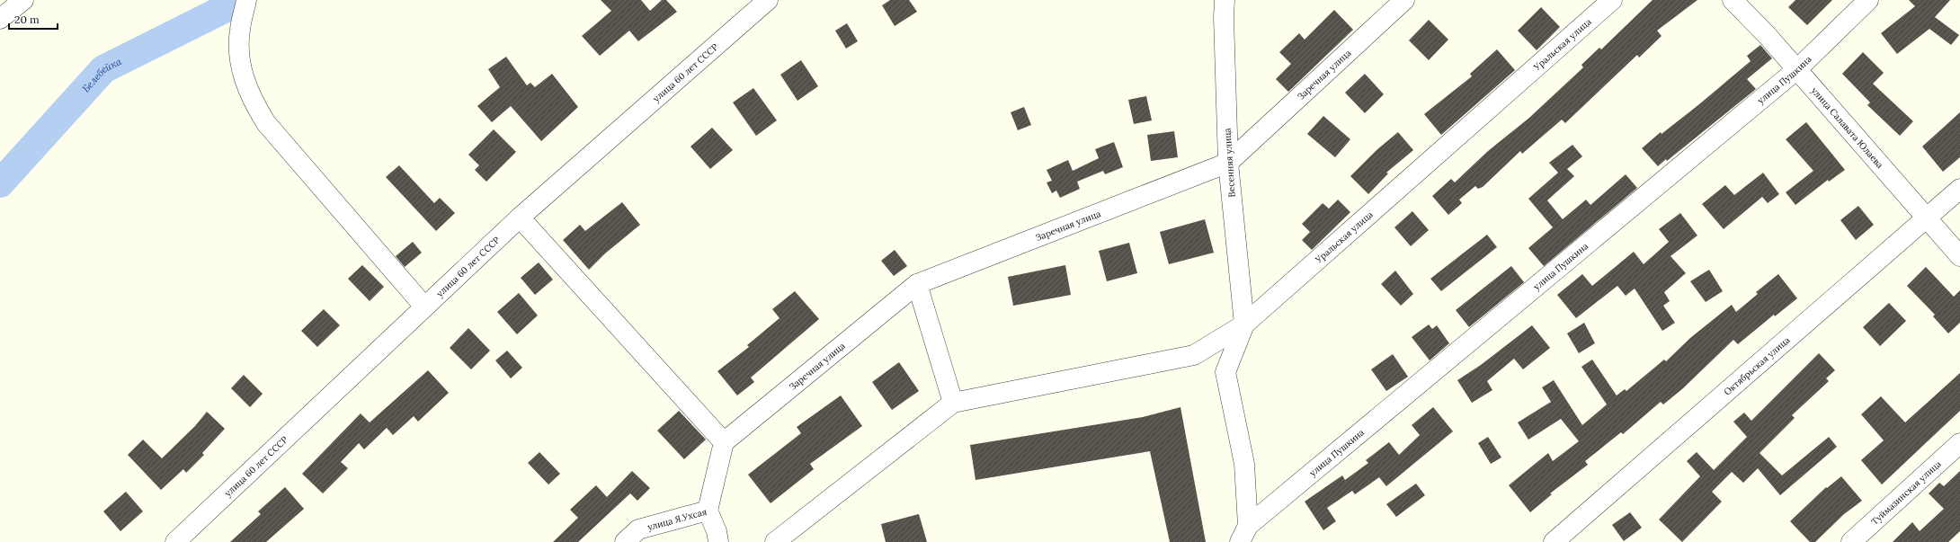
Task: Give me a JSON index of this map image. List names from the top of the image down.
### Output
{
  "streets": {
    "street": [
      "Уральская улица",
      "улица 60 лет СССР",
      "Заречная улица",
      "улица Пушкина",
      "улица Салавата Юлаева",
      "Весенняя улица",
      "Октябрьская улица",
      "Туймазинская улица",
      "улица Я.Ухсая"
    ]
  },
  "crossings": [
    ["Уральская улица", "улица Пушкина"],
    ["Уральская улица", "Весенняя улица"],
    ["Заречная улица", "Весенняя улица"],
    ["Заречная улица", "улица Я.Ухсая"],
    ["улица Пушкина", "улица Салавата Юлаева"],
    ["улица Салавата Юлаева", "Октябрьская улица"]
  ],
  "water": ["Белебейка"],
  "scale_bar": "20 m"
}
